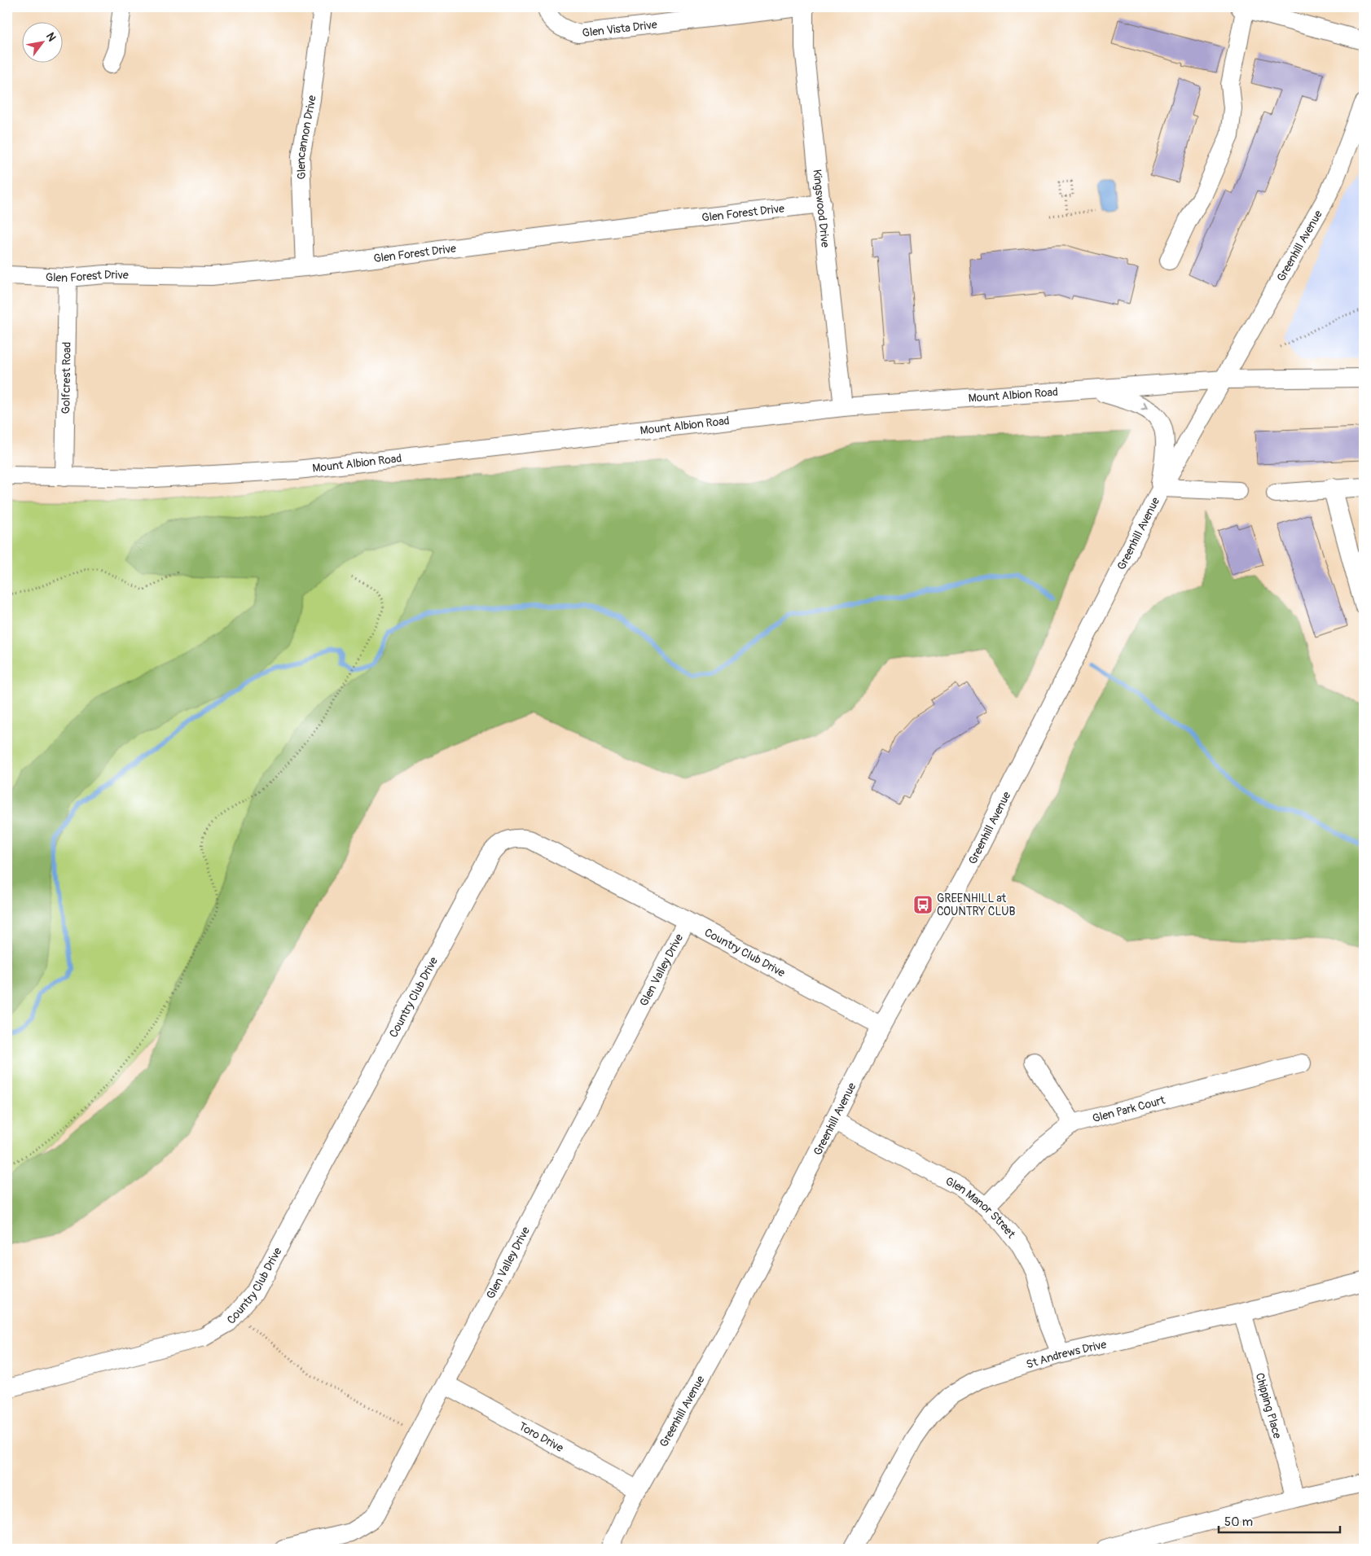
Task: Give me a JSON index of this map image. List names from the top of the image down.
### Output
{
  "streets": {
    "street": [
      "Glen Vista Drive",
      "Glencannon Drive",
      "Kingswood Drive",
      "Glen Forest Drive",
      "Greenhill Avenue",
      "Golfcrest Road",
      "Mount Albion Road",
      "Country Club Drive",
      "Glen Valley Drive",
      "Glen Park Court",
      "Glen Manor Street",
      "St Andrews Drive",
      "Chipping Place",
      "Toro Drive"
    ]
  },
  "crossings": [
    ["Glencannon Drive", "Glen Forest Drive"],
    ["Kingswood Drive", "Glen Forest Drive"],
    ["Kingswood Drive", "Mount Albion Road"],
    ["Glen Forest Drive", "Golfcrest Road"],
    ["Greenhill Avenue", "Mount Albion Road"],
    ["Greenhill Avenue", "Country Club Drive"],
    ["Greenhill Avenue", "Glen Manor Street"],
    ["Greenhill Avenue", "Toro Drive"],
    ["Golfcrest Road", "Mount Albion Road"],
    ["Country Club Drive", "Glen Valley Drive"],
    ["Glen Valley Drive", "Toro Drive"],
    ["Glen Park Court", "Glen Manor Street"],
    ["Glen Manor Street", "St Andrews Drive"],
    ["St Andrews Drive", "Chipping Place"]
  ],
  "places": {
    "bus stop": ["GREENHILL at COUNTRY CLUB"]
  },
  "scale_bar": "50 m",
  "north": "top right"
}
